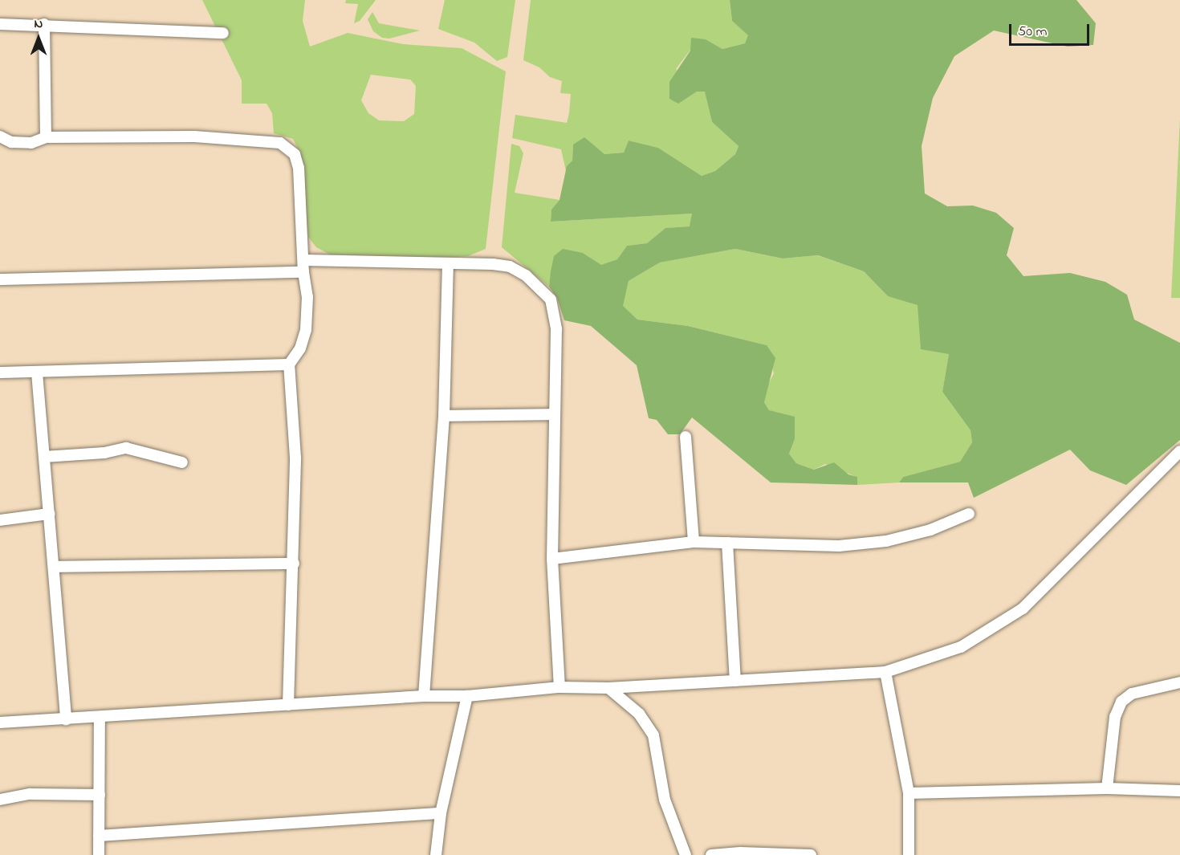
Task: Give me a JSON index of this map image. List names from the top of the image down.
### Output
{
  "scale_bar": "50 m",
  "north": "top"
}
